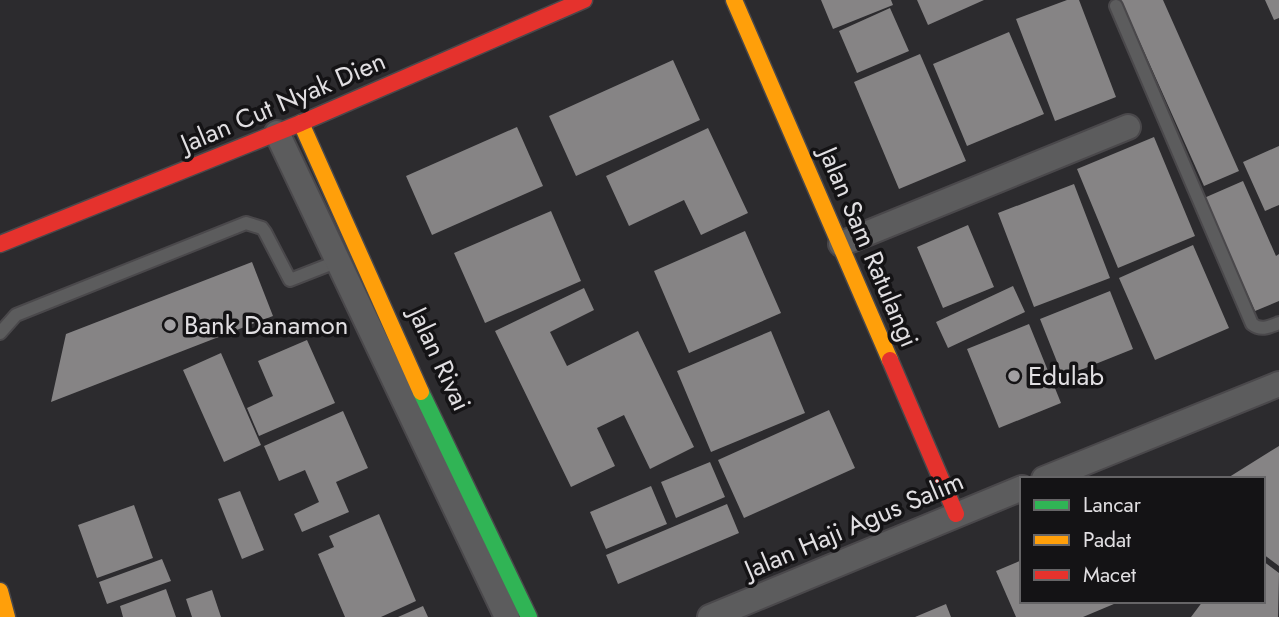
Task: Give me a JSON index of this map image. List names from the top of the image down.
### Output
{
  "streets": {
    "street": [
      "Jalan Cut Nyak Dien",
      "Jalan Sam Ratulangi",
      "Jalan Rivai",
      "Jalan Haji Agus Salim"
    ]
  },
  "crossings": [
    ["Jalan Cut Nyak Dien", "Jalan Rivai"],
    ["Jalan Sam Ratulangi", "Jalan Haji Agus Salim"]
  ],
  "places": ["Bank Danamon", "Edulab"],
  "legend": ["Lancar", "Padat", "Macet"]
}
